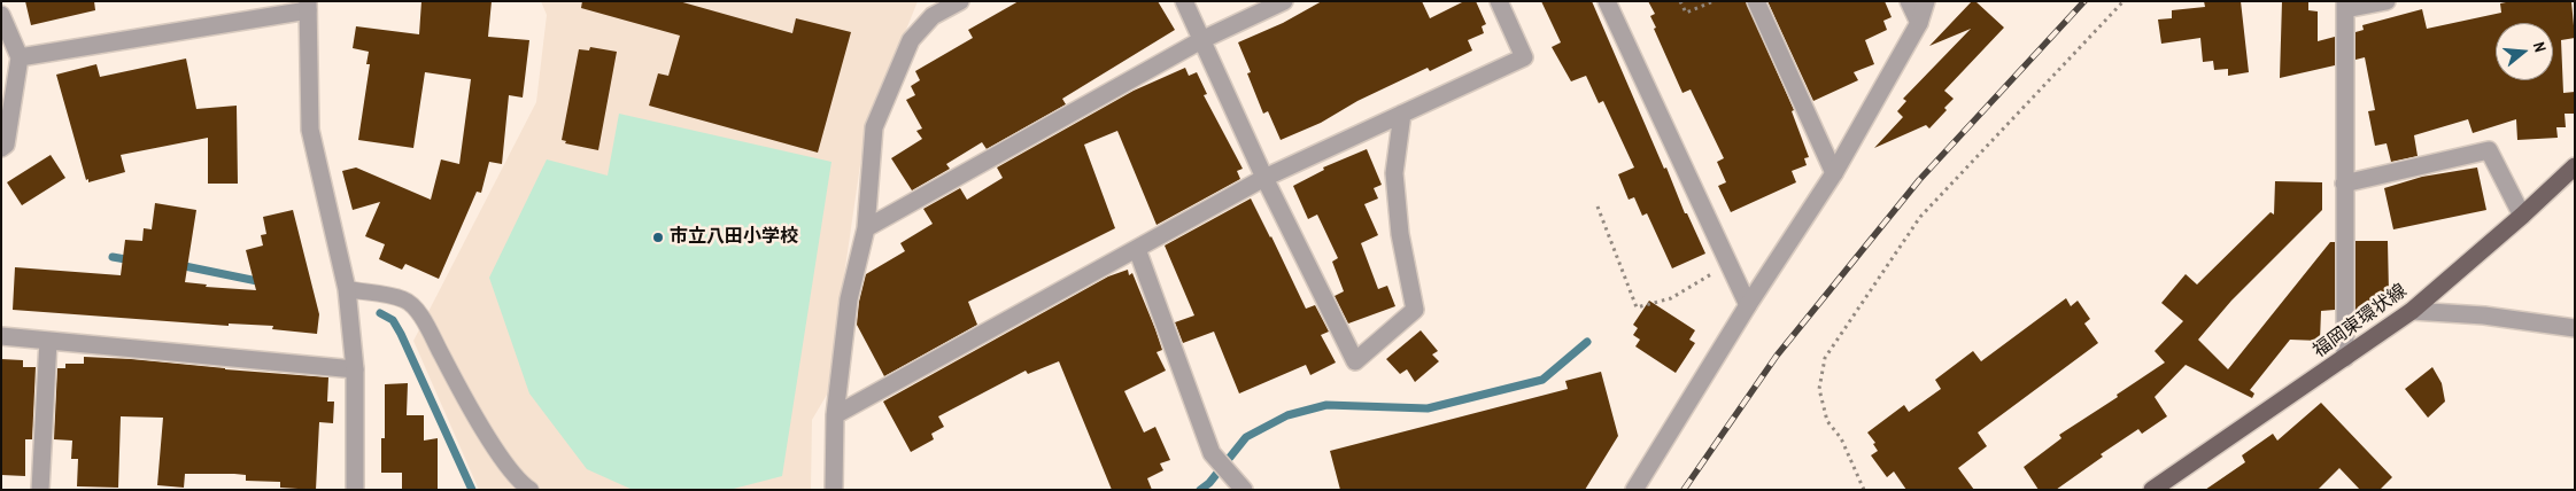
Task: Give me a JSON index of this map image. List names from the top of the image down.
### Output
{
  "streets": {
    "main road": ["福岡東環状線"]
  },
  "places": ["市立八田小学校"],
  "north": "right"
}
